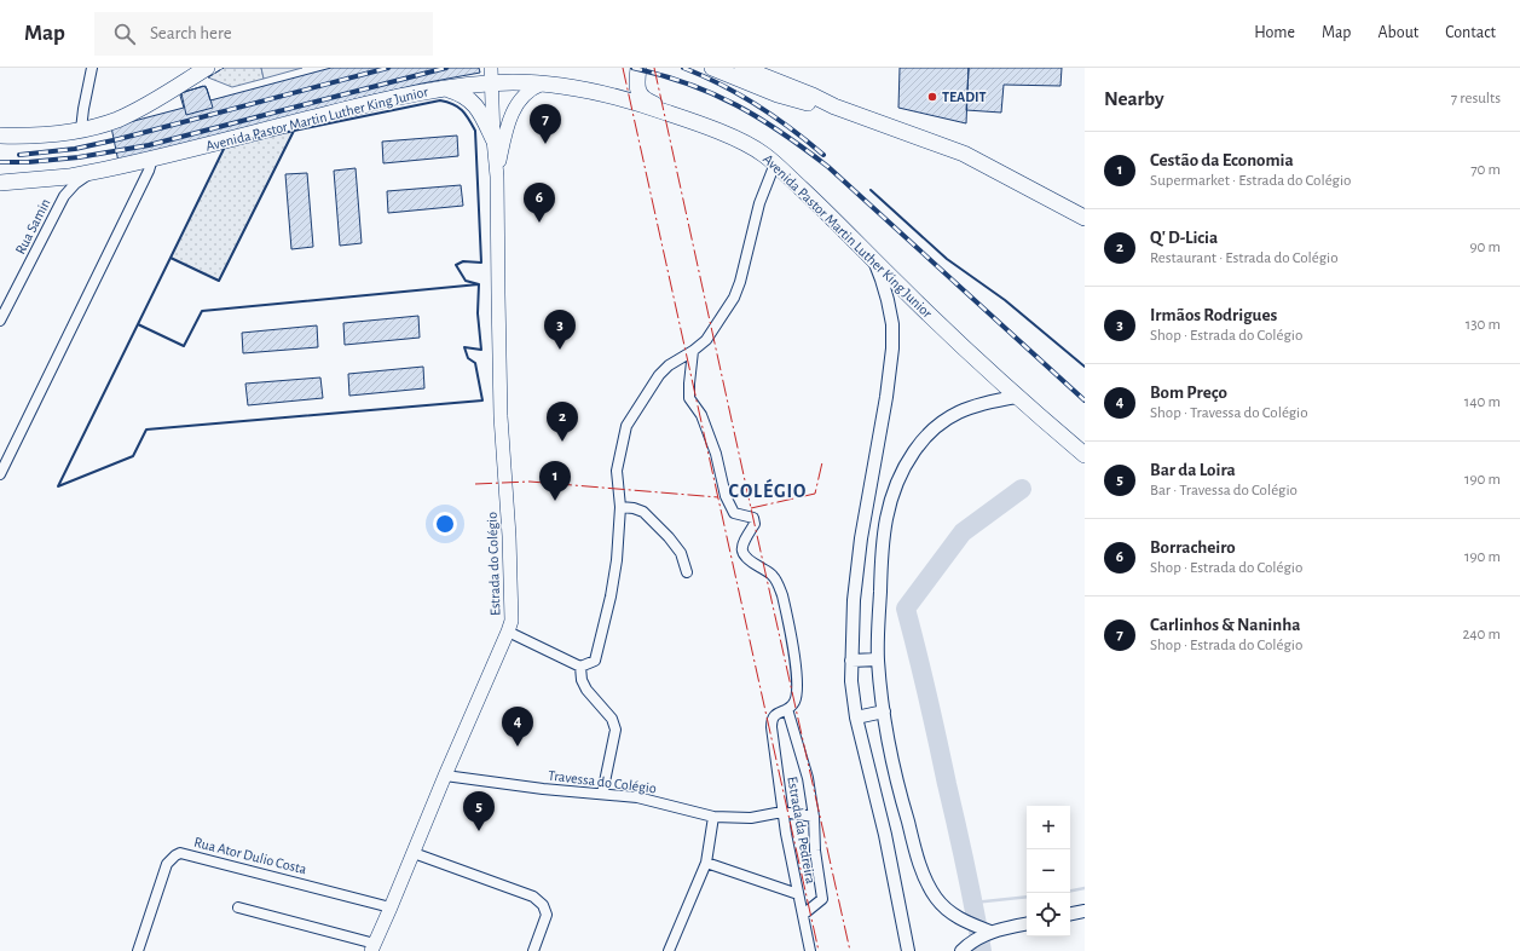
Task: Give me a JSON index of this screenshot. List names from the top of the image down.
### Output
{
  "streets": {
    "main road": ["Avenida Pastor Martin Luther King Junior", "Estrada do Colégio"],
    "street": [
      "Rua Samin",
      "Travessa do Colégio",
      "Estrada da Pedreira",
      "Rua Ator Dulio Costa"
    ]
  },
  "crossings": [
    ["Avenida Pastor Martin Luther King Junior", "Rua Samin"],
    ["Avenida Pastor Martin Luther King Junior", "Estrada do Colégio"],
    ["Estrada do Colégio", "Travessa do Colégio"],
    ["Estrada do Colégio", "Rua Ator Dulio Costa"],
    ["Travessa do Colégio", "Estrada da Pedreira"]
  ],
  "districts": ["COLÉGIO"],
  "places": ["TEADIT"],
  "page": {
    "header": "Map",
    "search": "Search here",
    "nav": [
      "Home",
      "Map",
      "About",
      "Contact"
    ],
    "heading": ["Nearby", "7 results"],
    "pins": [
      "7",
      "6",
      "3",
      "2",
      "1",
      "4",
      "5"
    ],
    "list": [
      {
        "mark": "1",
        "name": "Cestão da Economia",
        "note": "Supermarket · Estrada do Colégio",
        "value": "70 m"
      },
      {
        "mark": "2",
        "name": "Q' D-Licia",
        "note": "Restaurant · Estrada do Colégio",
        "value": "90 m"
      },
      {
        "mark": "3",
        "name": "Irmãos Rodrigues",
        "note": "Shop · Estrada do Colégio",
        "value": "130 m"
      },
      {
        "mark": "4",
        "name": "Bom Preço",
        "note": "Shop · Travessa do Colégio",
        "value": "140 m"
      },
      {
        "mark": "5",
        "name": "Bar da Loira",
        "note": "Bar · Travessa do Colégio",
        "value": "190 m"
      },
      {
        "mark": "6",
        "name": "Borracheiro",
        "note": "Shop · Estrada do Colégio",
        "value": "190 m"
      },
      {
        "mark": "7",
        "name": "Carlinhos & Naninha",
        "note": "Shop · Estrada do Colégio",
        "value": "240 m"
      }
    ],
    "map_buttons": ["+", "−"]
  }
}
